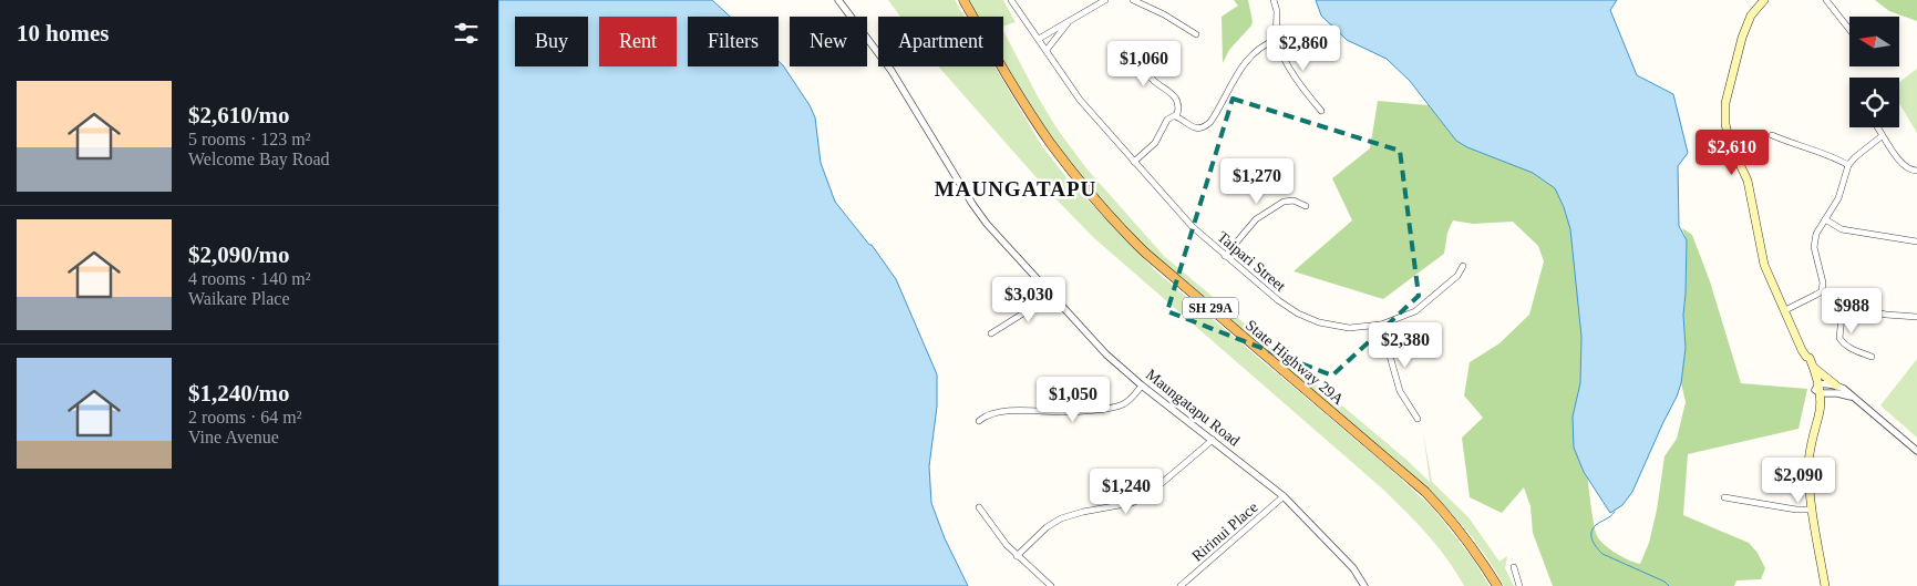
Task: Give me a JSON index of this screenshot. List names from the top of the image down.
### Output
{
  "streets": {
    "highway": ["SH 29A", "State Highway 29A"],
    "street": ["Taipari Street", "Maungatapu Road", "Ririnui Place"]
  },
  "crossings": [
    ["Maungatapu Road", "Ririnui Place"]
  ],
  "districts": ["MAUNGATAPU"],
  "north": "left",
  "page": {
    "heading": "10 homes",
    "chip": [
      "Buy",
      "Rent",
      "Filters",
      "New",
      "Apartment"
    ],
    "price": [
      "$2,860",
      "$1,060",
      "$2,610",
      "$1,270",
      "$3,030",
      "$988",
      "$2,380",
      "$1,050",
      "$2,090",
      "$1,240"
    ],
    "list": [
      {
        "name": "$2,610/mo",
        "note": "5 rooms · 123 m² · Welcome Bay Road"
      },
      {
        "name": "$2,090/mo",
        "note": "4 rooms · 140 m² · Waikare Place"
      },
      {
        "name": "$1,240/mo",
        "note": "2 rooms · 64 m² · Vine Avenue"
      }
    ]
  }
}
